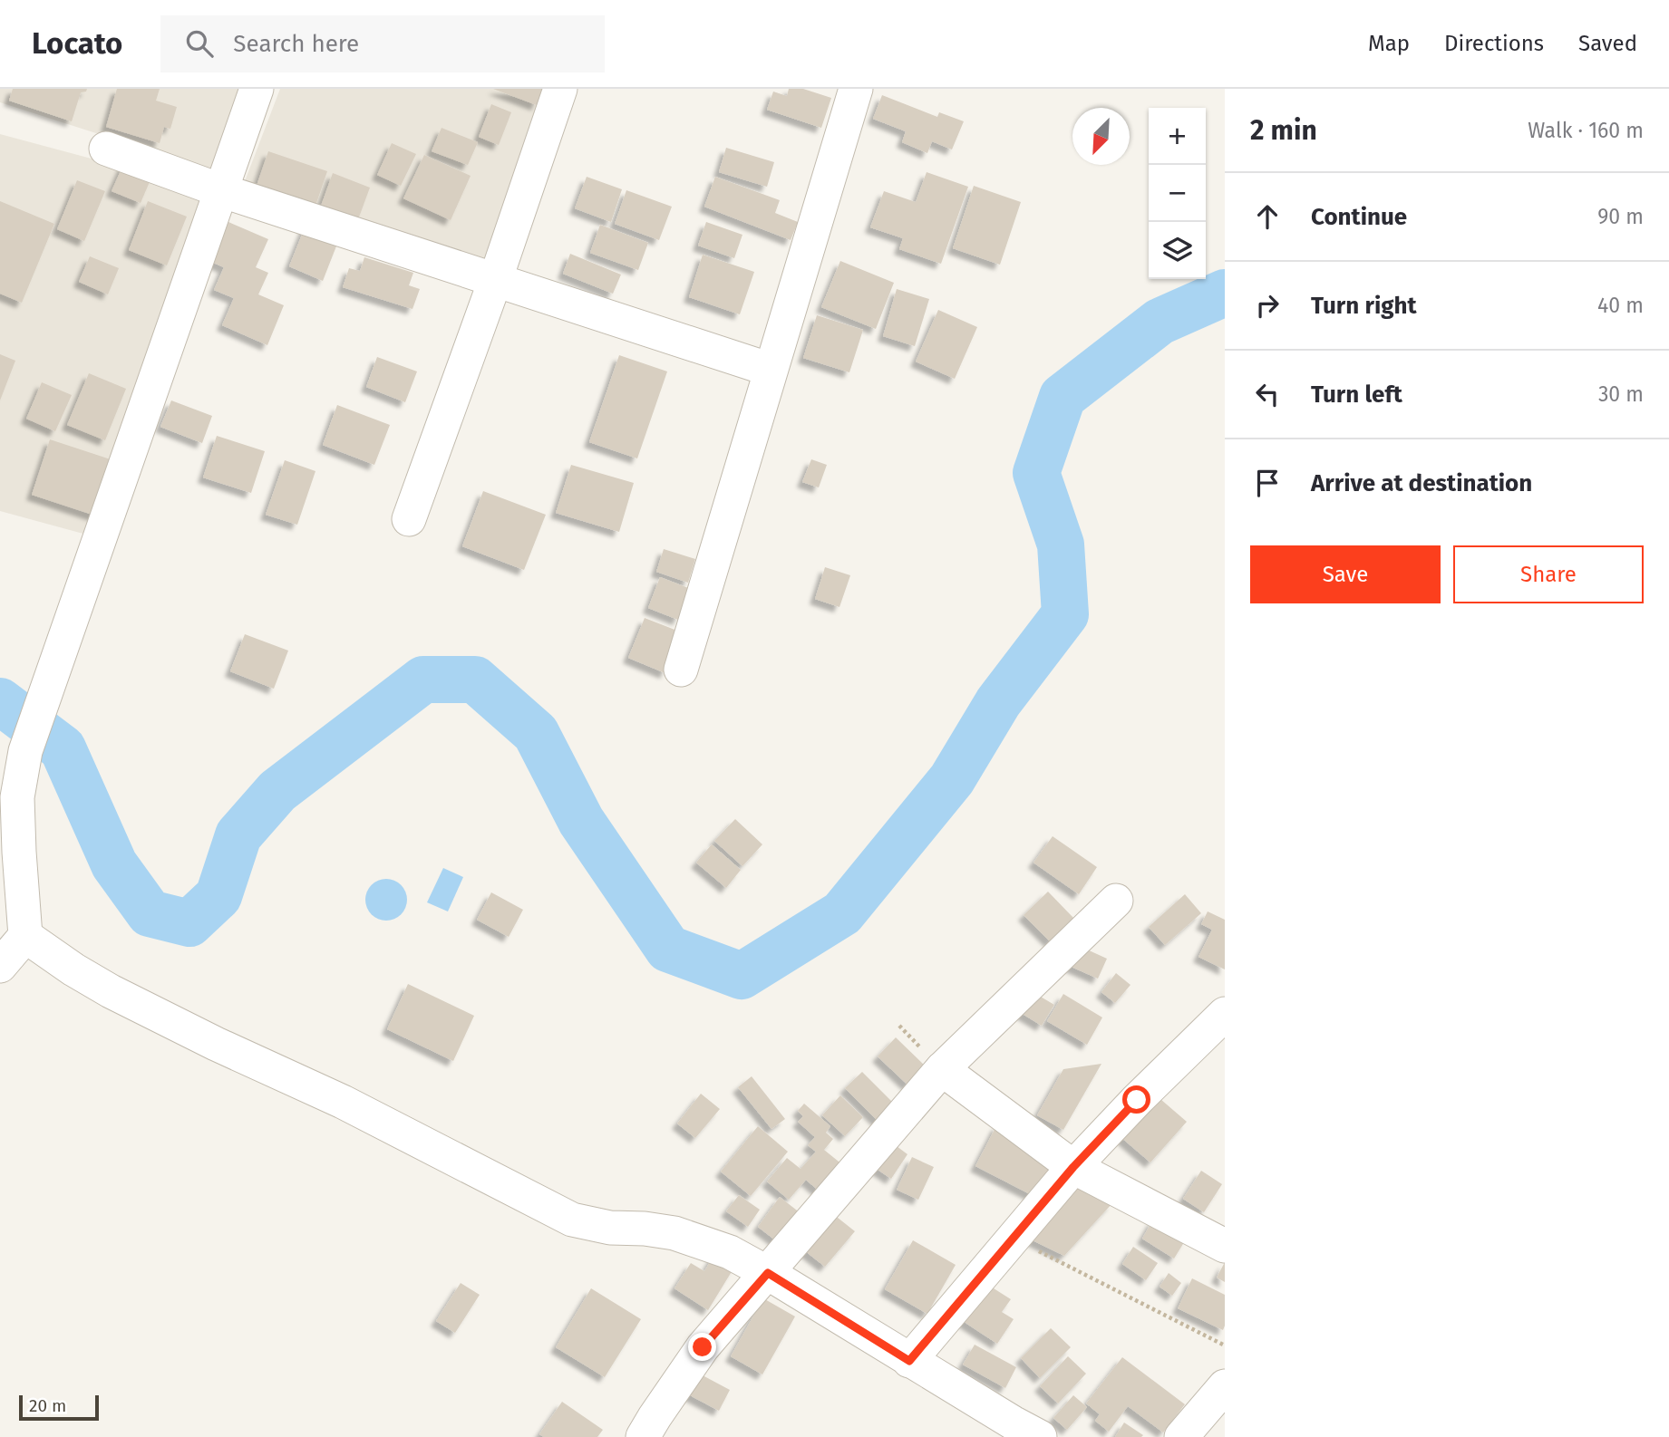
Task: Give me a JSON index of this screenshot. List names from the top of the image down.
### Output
{
  "scale_bar": "20 m",
  "north": "bottom left",
  "page": {
    "header": "Locato",
    "search": "Search here",
    "nav": ["Map", "Directions", "Saved"],
    "heading": ["2 min", "Walk · 160 m"],
    "map_buttons": ["+", "−"],
    "list": [
      ["Continue", "90 m"],
      ["Turn right", "40 m"],
      ["Turn left", "30 m"],
      "Arrive at destination"
    ],
    "buttons": ["Save", "Share"],
    "scale": "20 m"
  }
}
